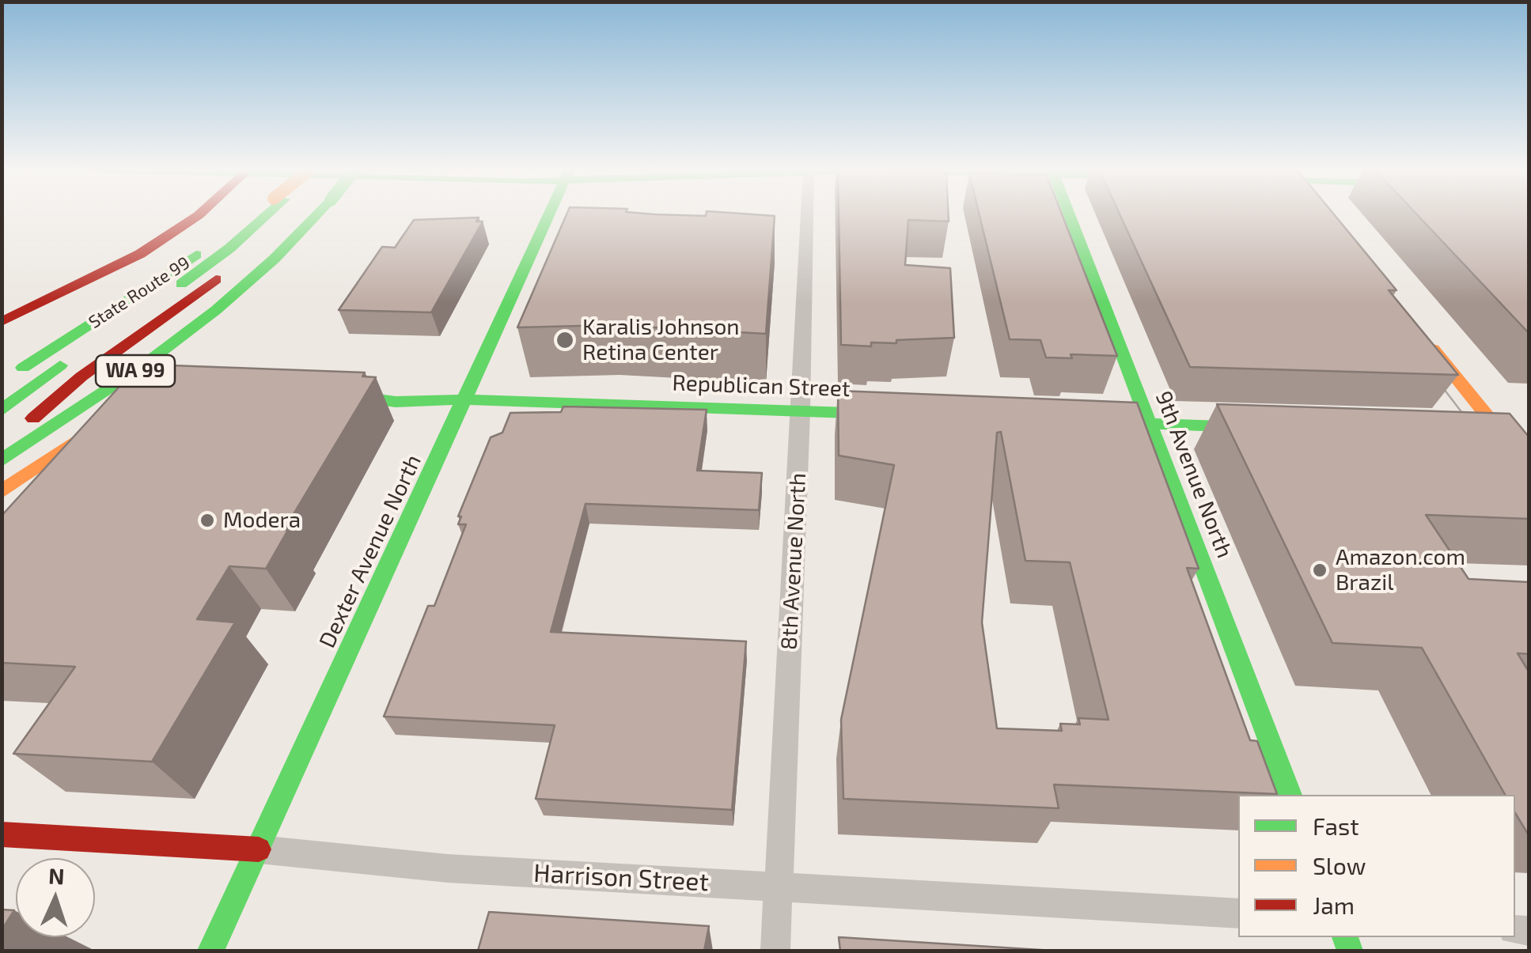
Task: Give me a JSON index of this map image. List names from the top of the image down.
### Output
{
  "streets": {
    "main road": [
      "State Route 99",
      "WA 99",
      "Republican Street",
      "9th Avenue North",
      "Dexter Avenue North",
      "Harrison Street"
    ],
    "street": ["8th Avenue North"]
  },
  "crossings": [
    ["Republican Street", "Dexter Avenue North"],
    ["Republican Street", "8th Avenue North"],
    ["Dexter Avenue North", "Harrison Street"],
    ["8th Avenue North", "Harrison Street"]
  ],
  "places": ["Karalis Johnson Retina Center", "Modera", "Amazon.com Brazil"],
  "legend": ["Fast", "Slow", "Jam"],
  "north": "top"
}
